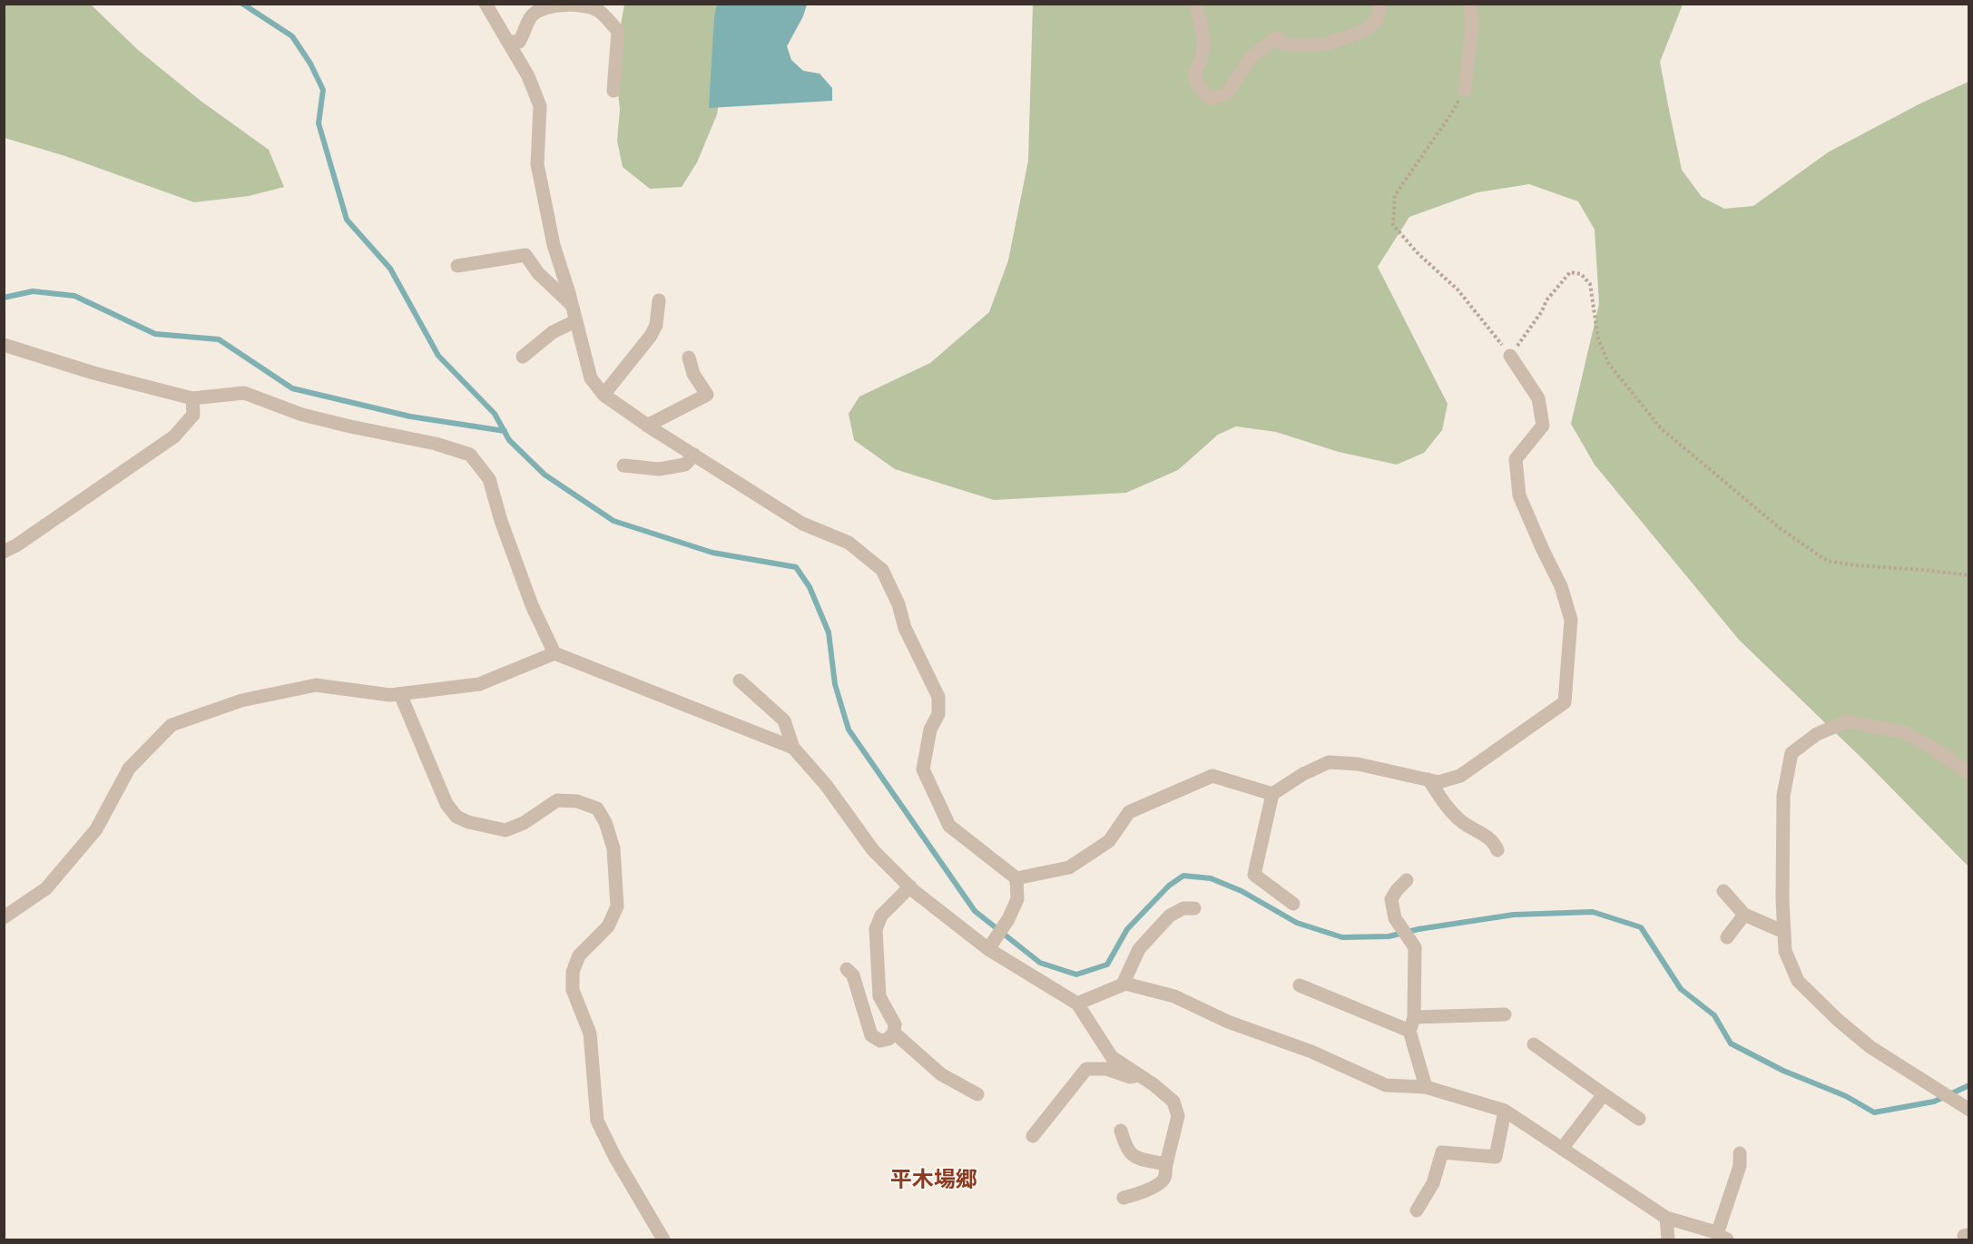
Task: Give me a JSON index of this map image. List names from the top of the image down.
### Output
{
  "districts": ["平木場郷"]
}
